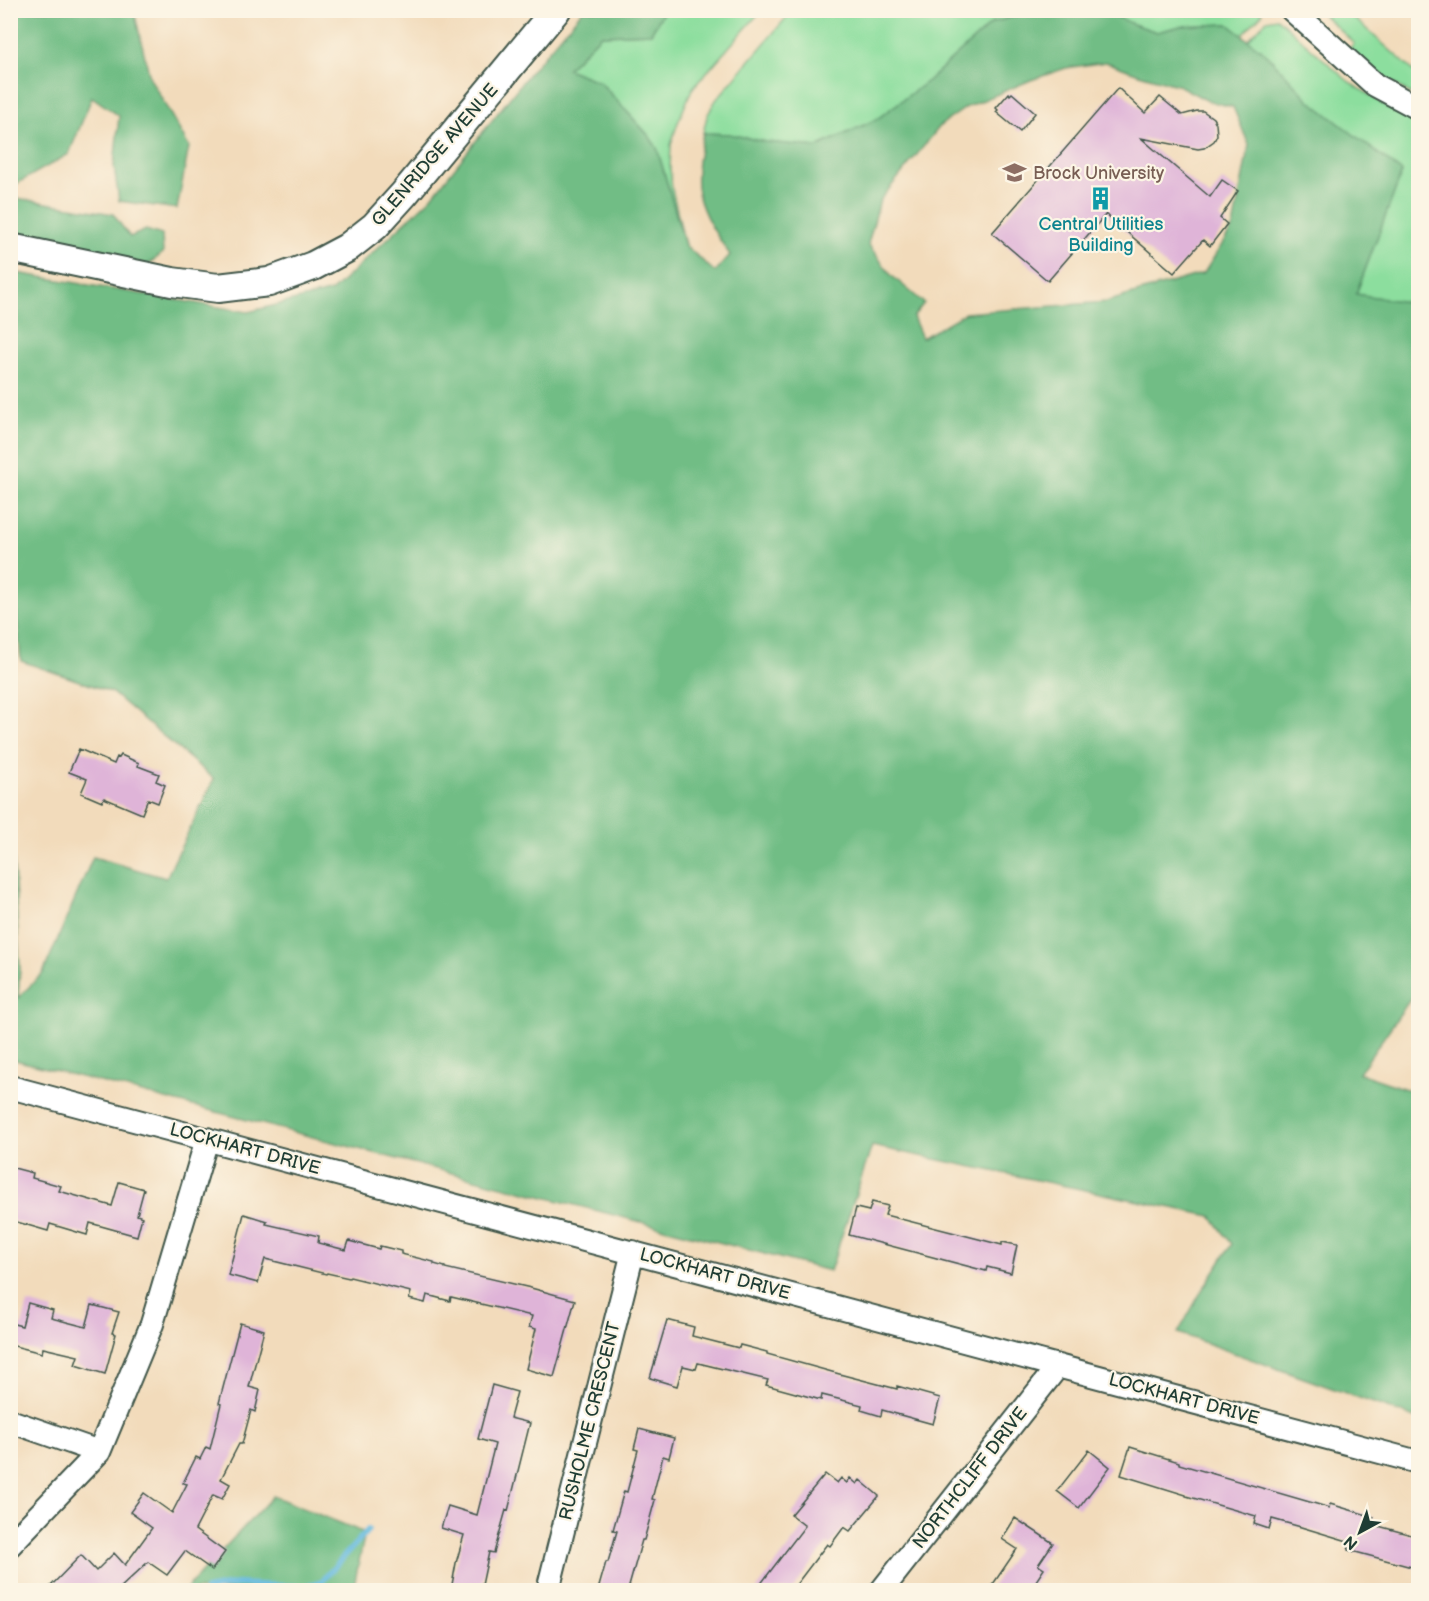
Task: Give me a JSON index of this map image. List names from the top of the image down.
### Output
{
  "streets": {
    "main road": ["GLENRIDGE AVENUE"],
    "street": ["LOCKHART DRIVE", "RUSHOLME CRESCENT", "NORTHCLIFF DRIVE"]
  },
  "crossings": [
    ["LOCKHART DRIVE", "RUSHOLME CRESCENT"],
    ["LOCKHART DRIVE", "NORTHCLIFF DRIVE"]
  ],
  "places": {
    "school or university": ["Brock University"],
    "building": ["Central Utilities Building"]
  },
  "north": "bottom left"
}
